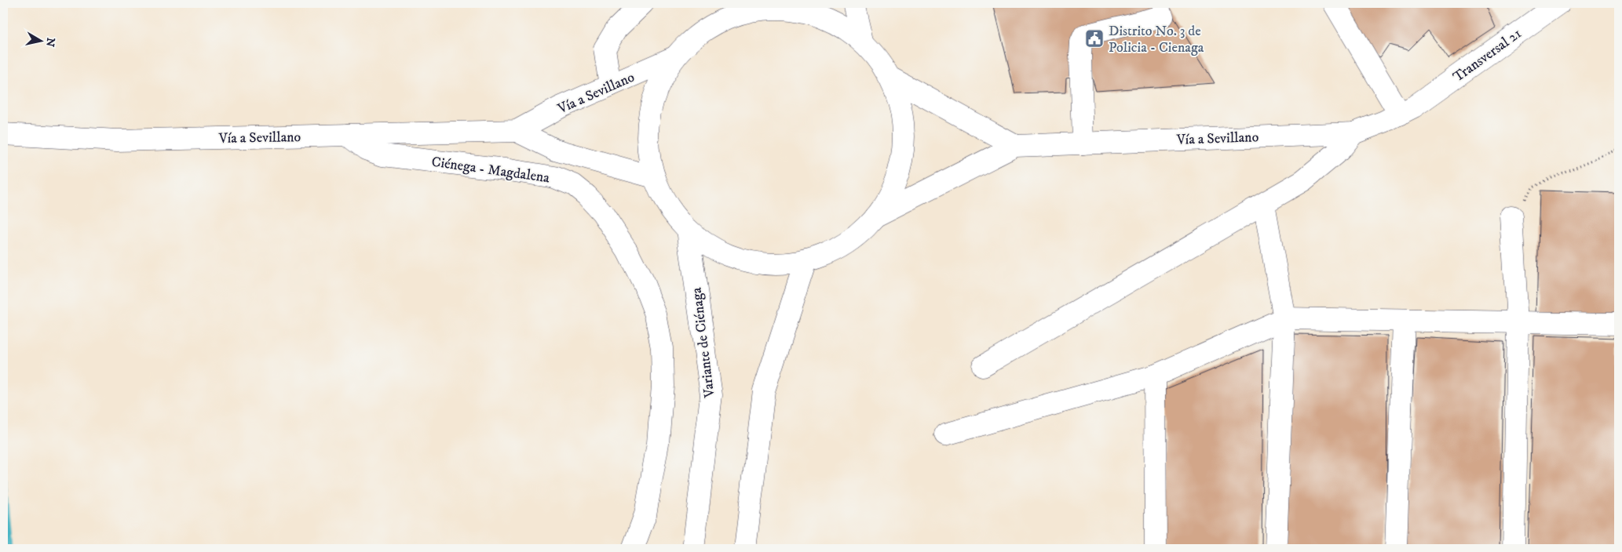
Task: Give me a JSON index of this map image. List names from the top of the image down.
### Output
{
  "streets": {
    "main road": [
      "Transversal 21",
      "Vía a Sevillano",
      "Ciénega - Magdalena",
      "Variante de Ciénaga"
    ]
  },
  "crossings": [
    ["Transversal 21", "Vía a Sevillano"],
    ["Vía a Sevillano", "Ciénega - Magdalena"]
  ],
  "places": {
    "public building": ["Distrito No. 3 de Policia - Cienaga"]
  },
  "north": "right"
}
